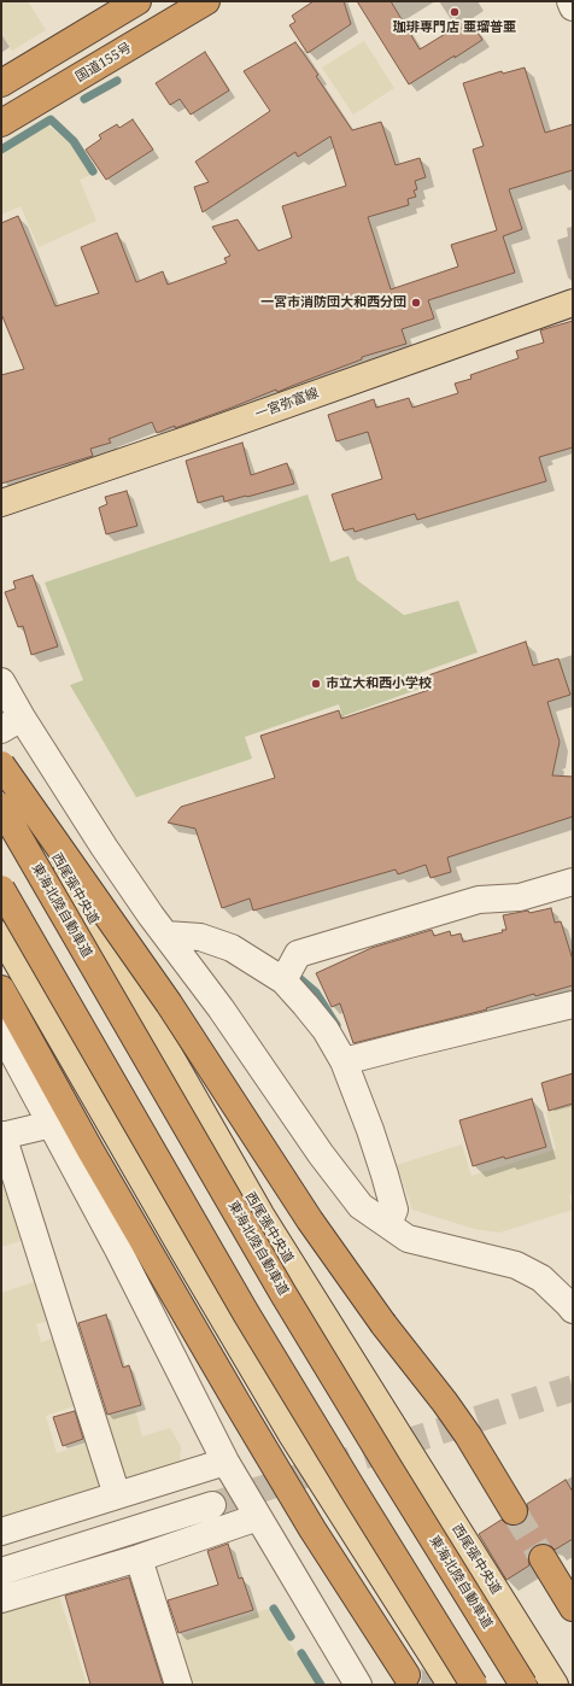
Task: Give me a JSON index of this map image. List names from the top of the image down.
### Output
{
  "streets": {
    "highway": ["国道155号", "東海北陸自動車道"],
    "main road": ["一宮弥富線", "西尾張中央道"]
  },
  "places": ["珈琲専門店 亜瑠普亜", "一宮市消防団大和西分団", "市立大和西小学校"]
}
